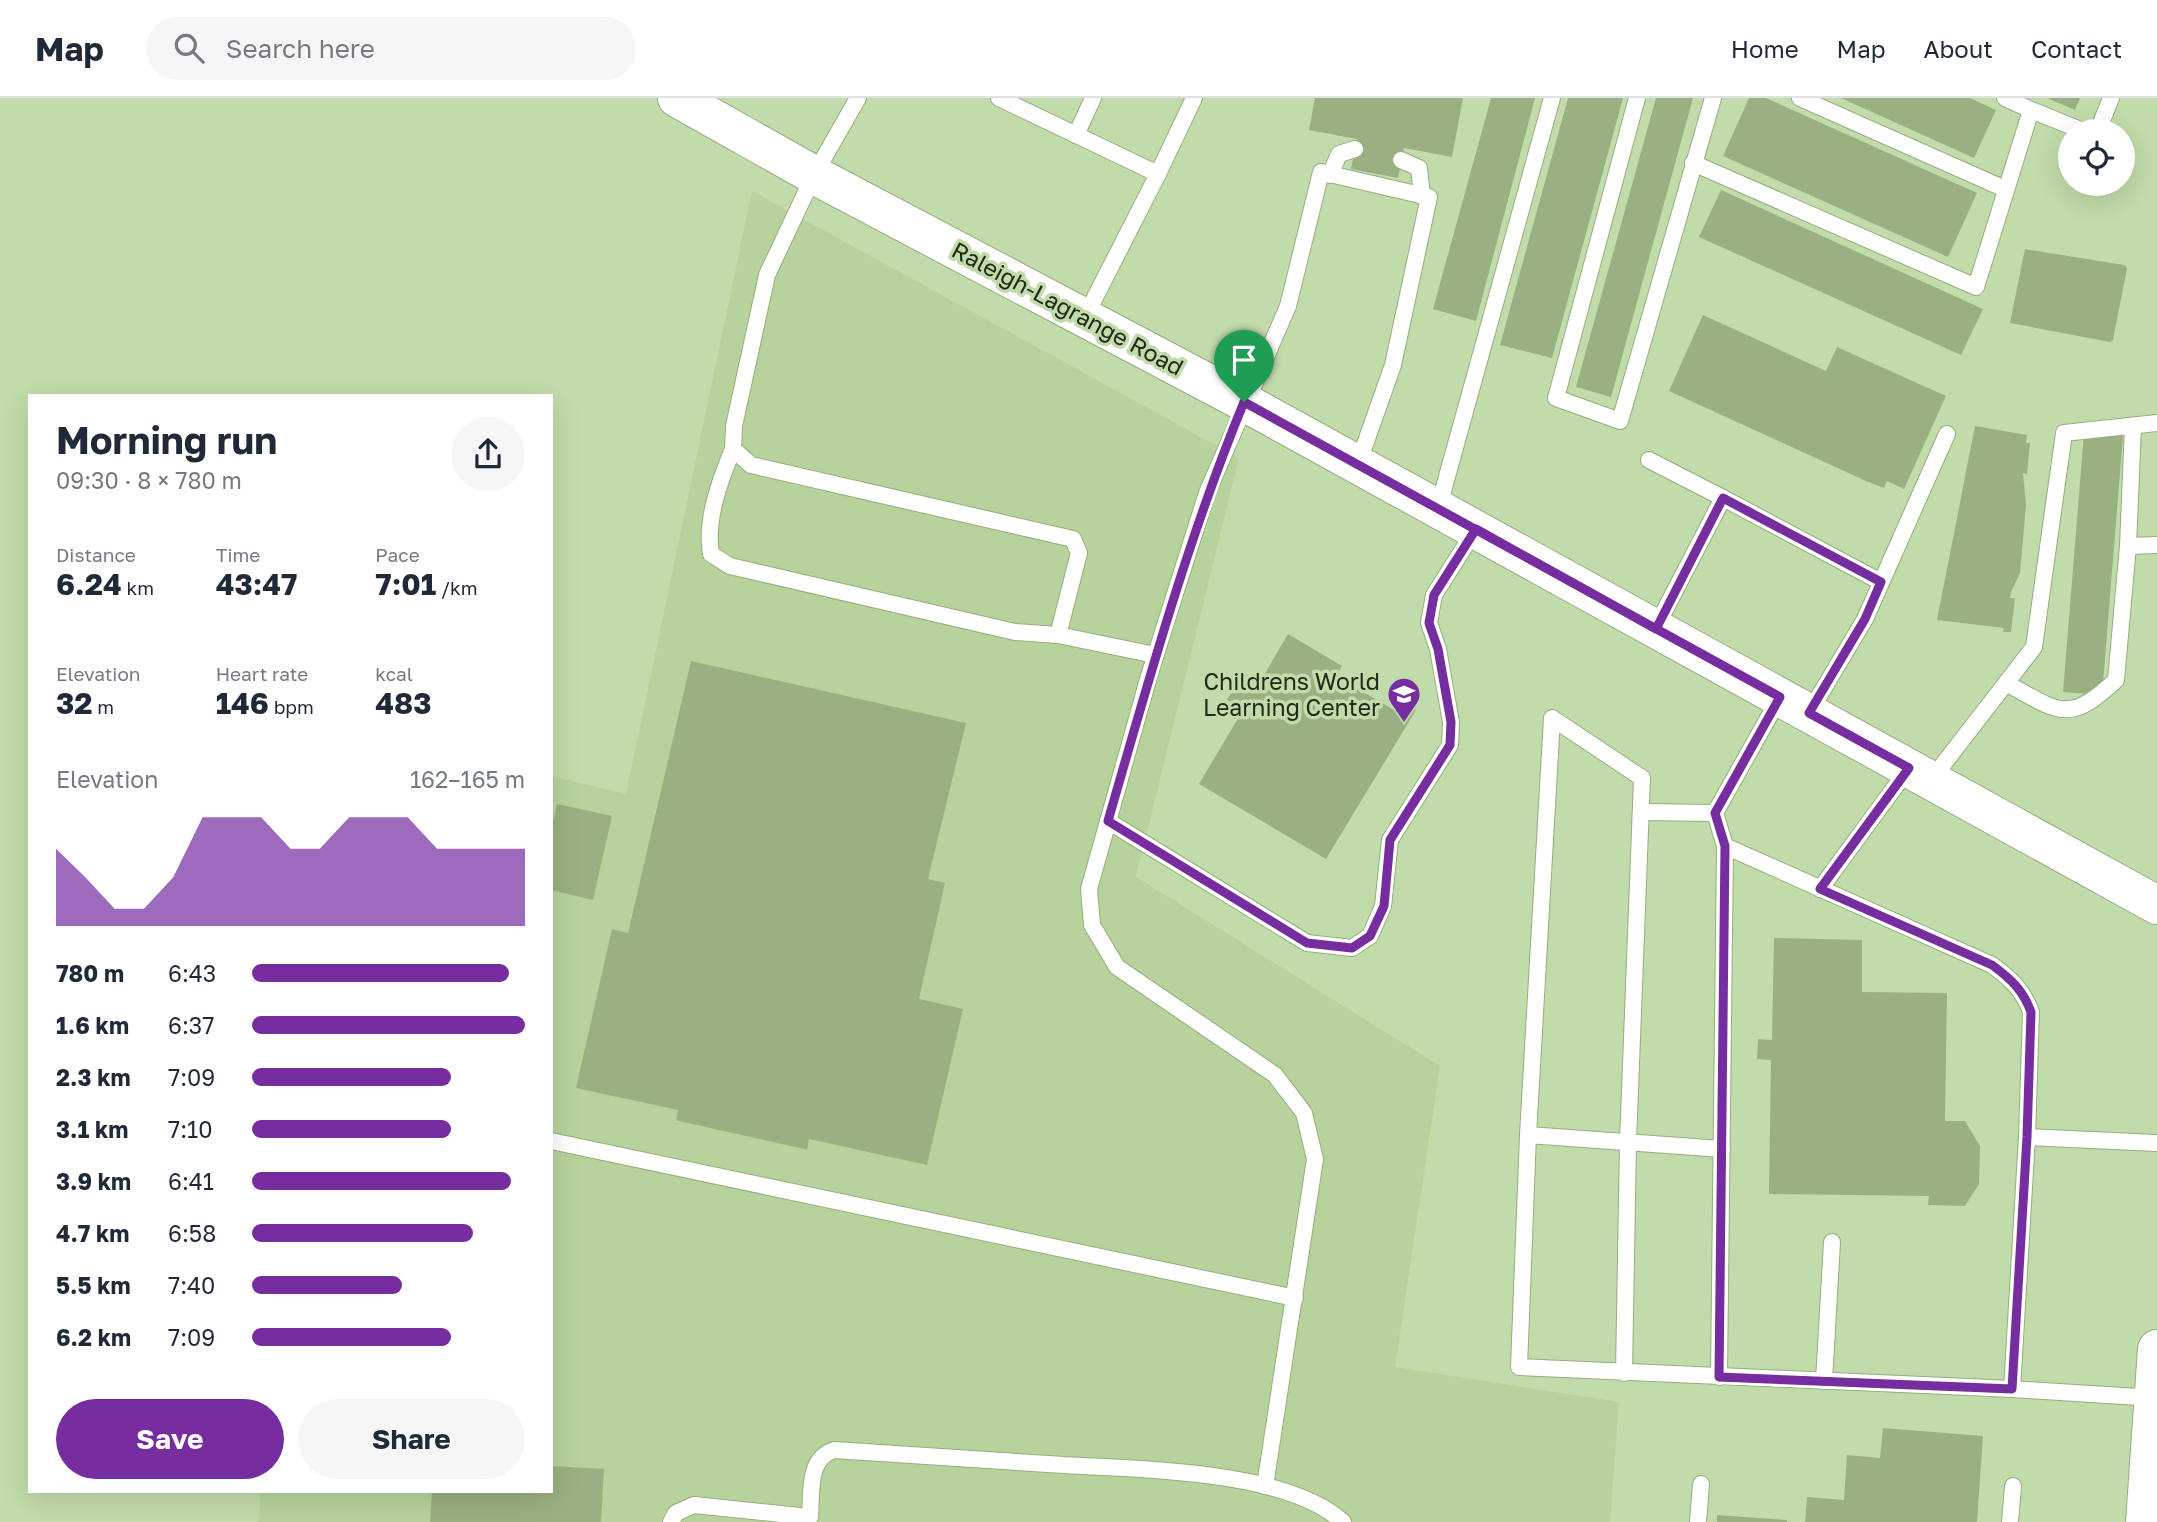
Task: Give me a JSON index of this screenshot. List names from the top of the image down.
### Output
{
  "streets": {
    "main road": ["Raleigh-Lagrange Road"]
  },
  "places": {
    "school or university": ["Childrens World Learning Center"]
  },
  "page": {
    "header": "Map",
    "search": "Search here",
    "nav": [
      "Home",
      "Map",
      "About",
      "Contact"
    ],
    "heading": ["Morning run", "09:30 · 8 × 780 m"],
    "stats": [
      ["Distance", "6.24 km"],
      ["Time", "43:47"],
      ["Pace", "7:01 /km"],
      ["Elevation", "32 m"],
      ["Heart rate", "146 bpm"],
      ["kcal", "483"]
    ],
    "chart": ["Elevation", "162–165 m"],
    "list": [
      {
        "name": "780 m",
        "note": "6:43"
      },
      {
        "name": "1.6 km",
        "note": "6:37"
      },
      {
        "name": "2.3 km",
        "note": "7:09"
      },
      {
        "name": "3.1 km",
        "note": "7:10"
      },
      {
        "name": "3.9 km",
        "note": "6:41"
      },
      {
        "name": "4.7 km",
        "note": "6:58"
      },
      {
        "name": "5.5 km",
        "note": "7:40"
      },
      {
        "name": "6.2 km",
        "note": "7:09"
      }
    ],
    "buttons": ["Save", "Share"]
  }
}
